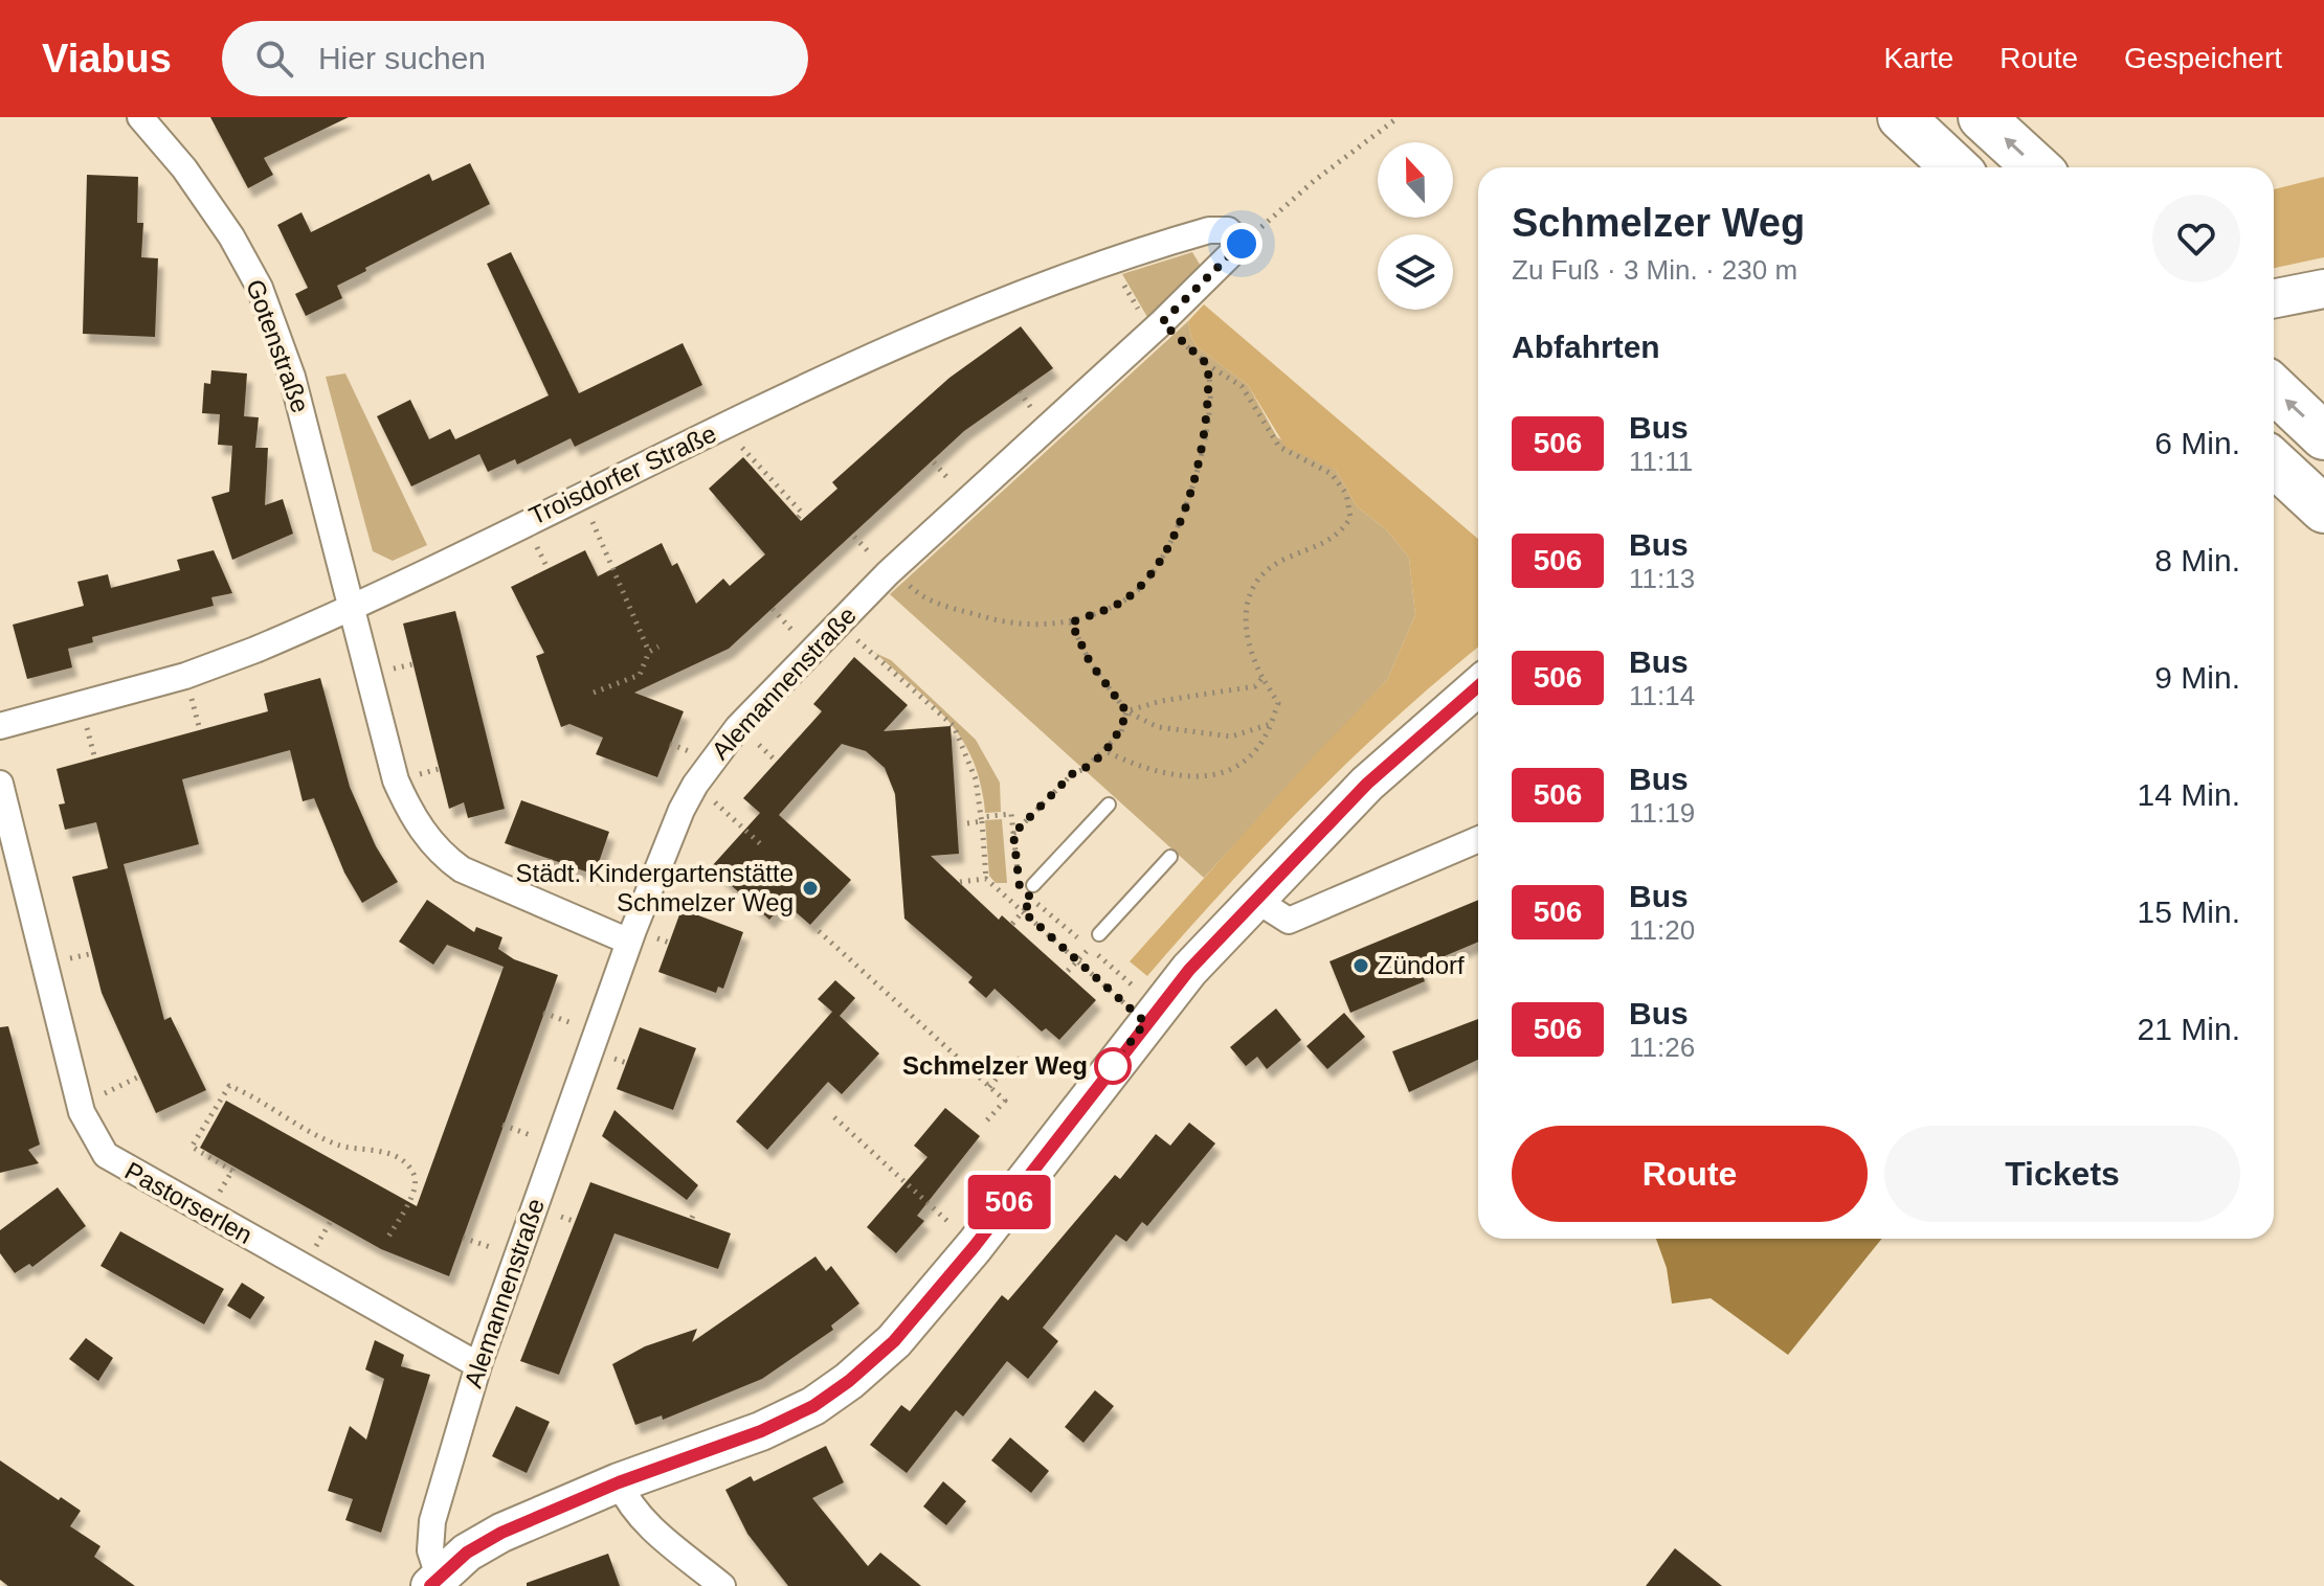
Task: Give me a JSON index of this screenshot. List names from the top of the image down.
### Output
{
  "streets": {
    "street": [
      "Gotenstraße",
      "Troisdorfer Straße",
      "Alemannenstraße",
      "Pastorserlen"
    ]
  },
  "crossings": [
    ["Gotenstraße", "Troisdorfer Straße"],
    ["Gotenstraße", "Alemannenstraße"],
    ["Troisdorfer Straße", "Alemannenstraße"],
    ["Alemannenstraße", "Pastorserlen"]
  ],
  "places": ["Städt. Kindergartenstätte Schmelzer Weg", "Zündorf", "Schmelzer Weg"],
  "lines": ["bus line 506"],
  "north": "top",
  "page": {
    "header": "Viabus",
    "search": "Hier suchen",
    "nav": ["Karte", "Route", "Gespeichert"],
    "on_map": "506",
    "heading": [
      ["Schmelzer Weg", "Zu Fuß · 3 Min. · 230 m"],
      "Abfahrten"
    ],
    "list": [
      {
        "mark": "506",
        "name": "Bus",
        "note": "11:11",
        "value": "6 Min."
      },
      {
        "mark": "506",
        "name": "Bus",
        "note": "11:13",
        "value": "8 Min."
      },
      {
        "mark": "506",
        "name": "Bus",
        "note": "11:14",
        "value": "9 Min."
      },
      {
        "mark": "506",
        "name": "Bus",
        "note": "11:19",
        "value": "14 Min."
      },
      {
        "mark": "506",
        "name": "Bus",
        "note": "11:20",
        "value": "15 Min."
      },
      {
        "mark": "506",
        "name": "Bus",
        "note": "11:26",
        "value": "21 Min."
      }
    ],
    "buttons": ["Route", "Tickets"]
  }
}
